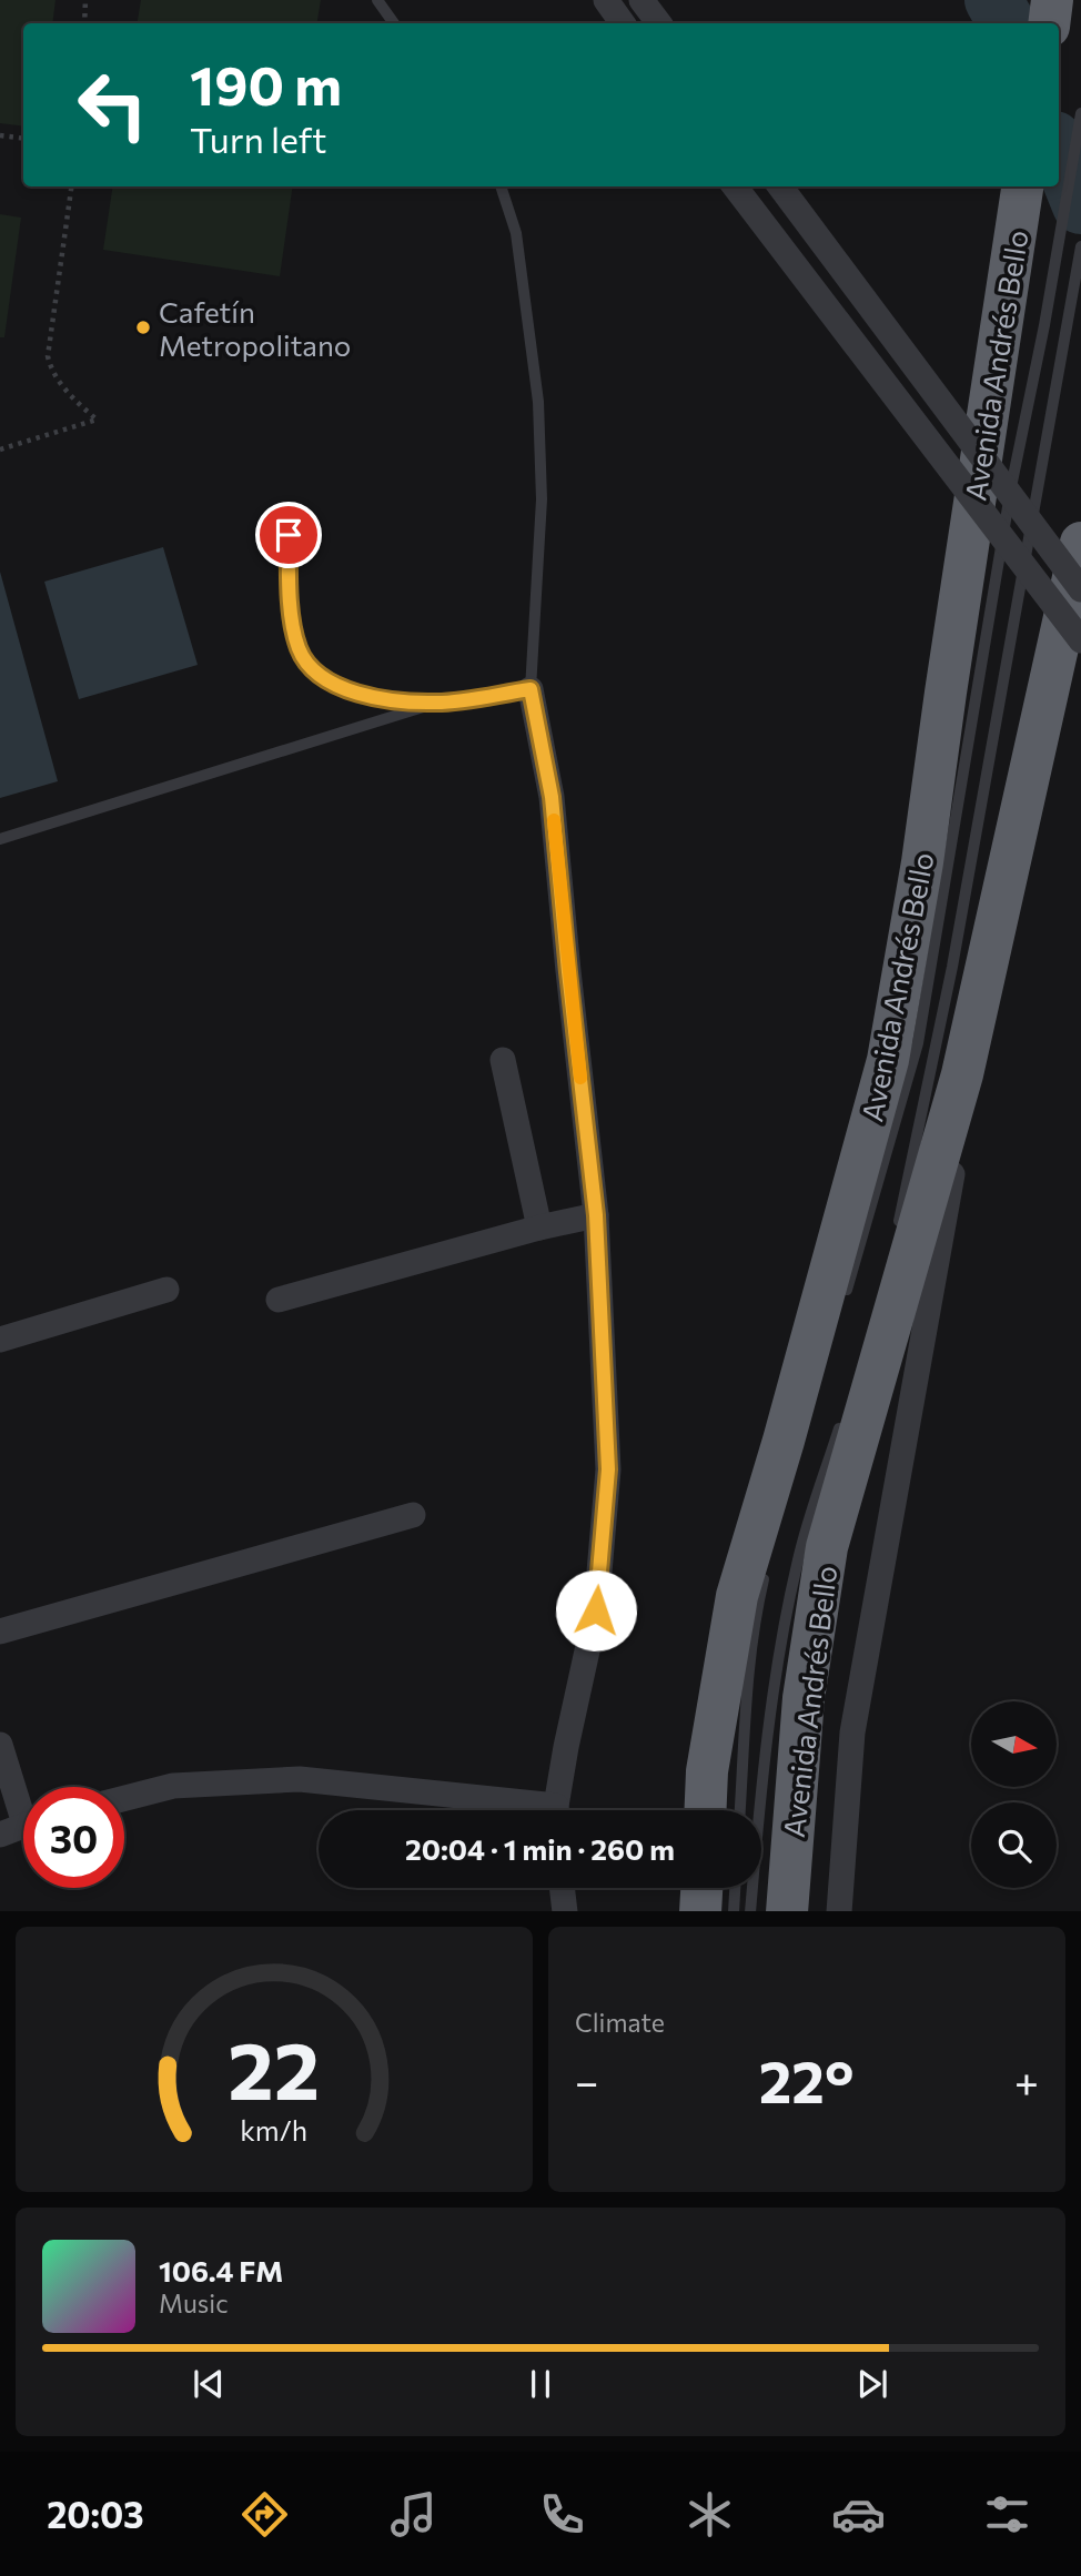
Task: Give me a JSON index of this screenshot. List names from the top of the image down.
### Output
{
  "streets": {
    "highway": ["Avenida Andrés Bello"]
  },
  "places": ["Cafetín Metropolitano"],
  "north": "right",
  "page": {
    "turn": ["190 m", "Turn left"],
    "limit": "30",
    "trip": "20:04 · 1 min · 260 m",
    "tile": "Climate",
    "heat": ["−", "22°", "+"],
    "song": ["106.4 FM", "Music"],
    "tabs": "20:03",
    "gauge": ["22", "km/h"]
  }
}
